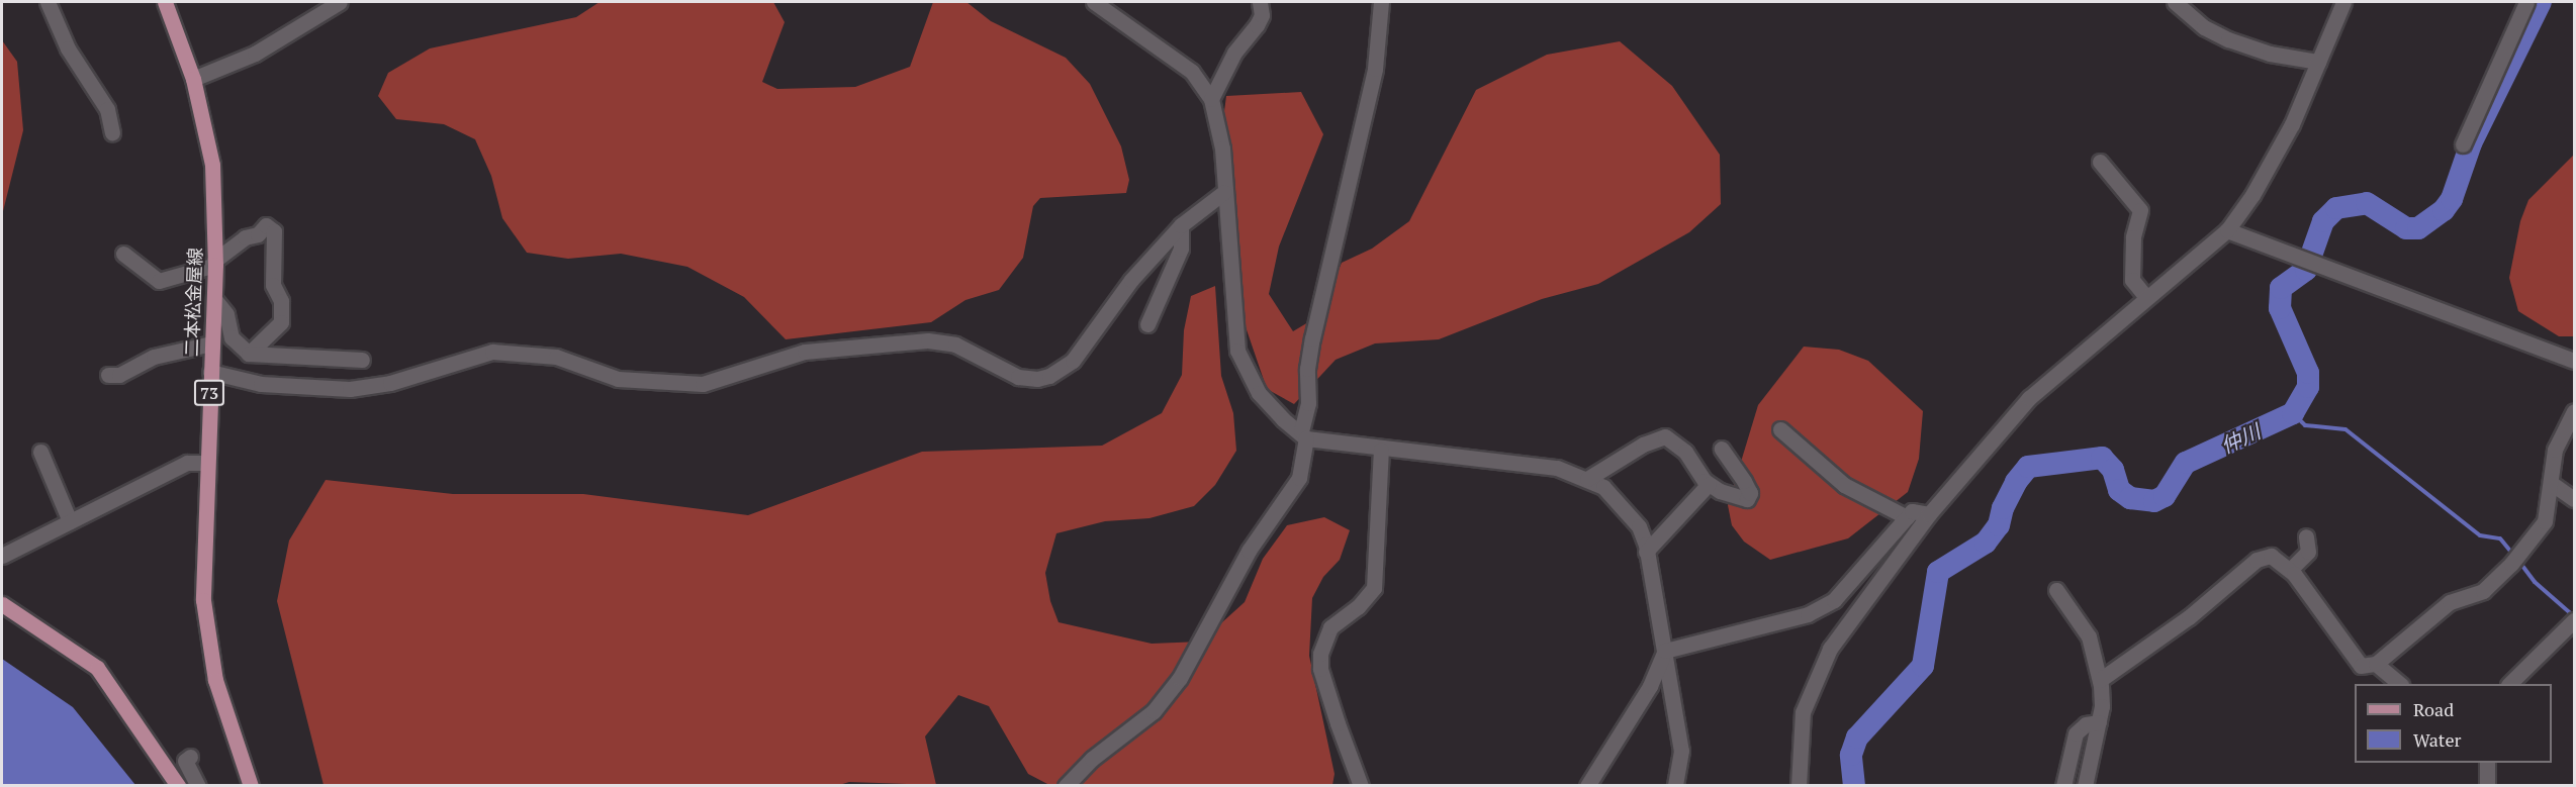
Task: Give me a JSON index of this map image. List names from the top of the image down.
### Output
{
  "streets": {
    "main road": ["二本松金屋線", "73"]
  },
  "water": ["仲川"],
  "legend": ["Road", "Water"]
}
